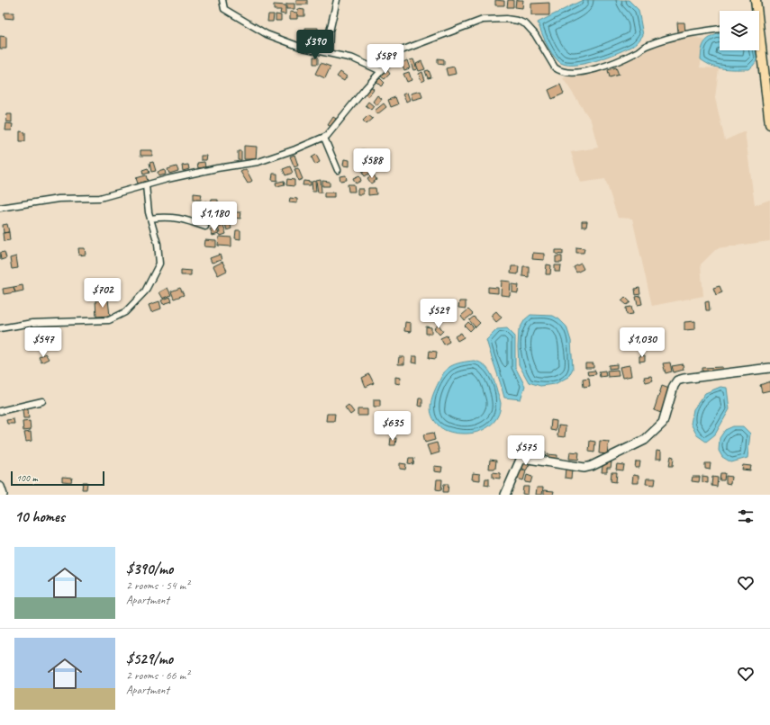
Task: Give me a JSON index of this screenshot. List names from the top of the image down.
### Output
{
  "scale_bar": "100 m",
  "page": {
    "price": [
      "$390",
      "$589",
      "$588",
      "$1,180",
      "$702",
      "$529",
      "$547",
      "$1,030",
      "$635",
      "$575"
    ],
    "scale": "100 m",
    "heading": "10 homes",
    "list": [
      {
        "name": "$390/mo",
        "note": "2 rooms · 54 m² · Apartment"
      },
      {
        "name": "$529/mo",
        "note": "2 rooms · 66 m² · Apartment"
      }
    ]
  }
}
